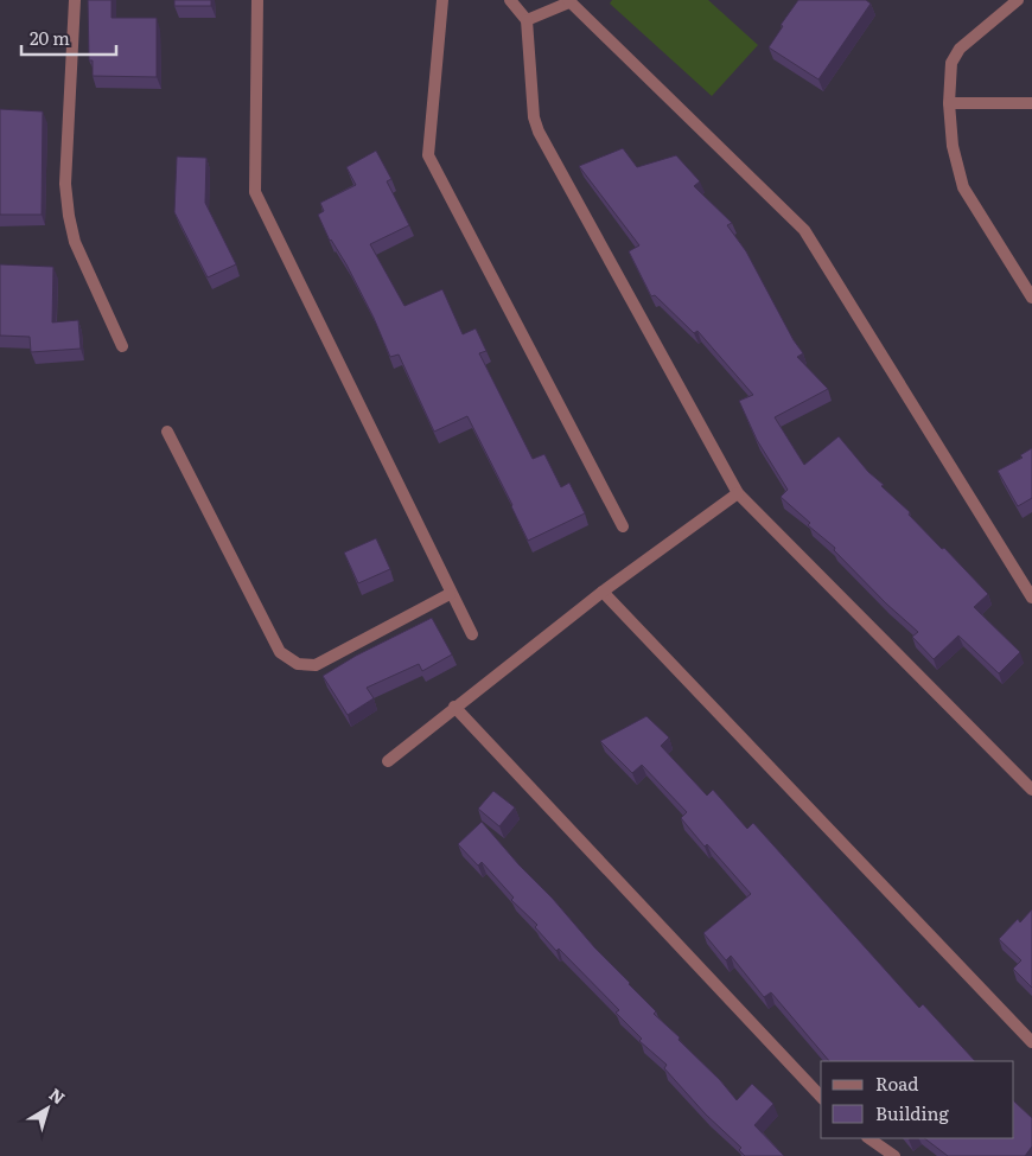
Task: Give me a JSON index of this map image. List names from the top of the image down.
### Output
{
  "legend": ["Road", "Building"],
  "scale_bar": "20 m",
  "north": "top right"
}
